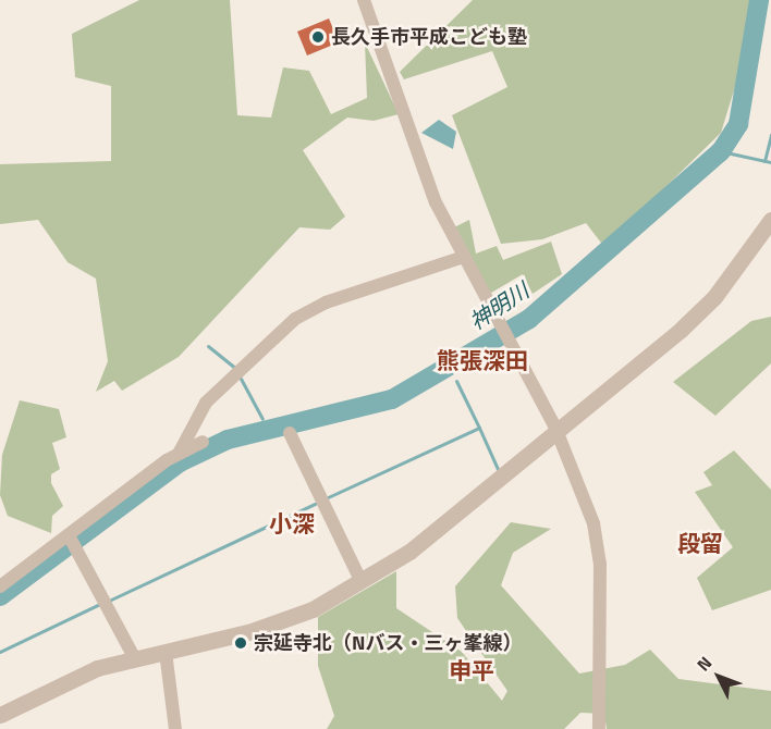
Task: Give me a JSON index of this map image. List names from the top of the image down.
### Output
{
  "districts": [
    "熊張深田",
    "小深",
    "段留",
    "申平"
  ],
  "water": ["神明川"],
  "places": ["長久手市平成こども塾", "宗延寺北（Nバス・三ヶ峯線）"],
  "north": "top left"
}
